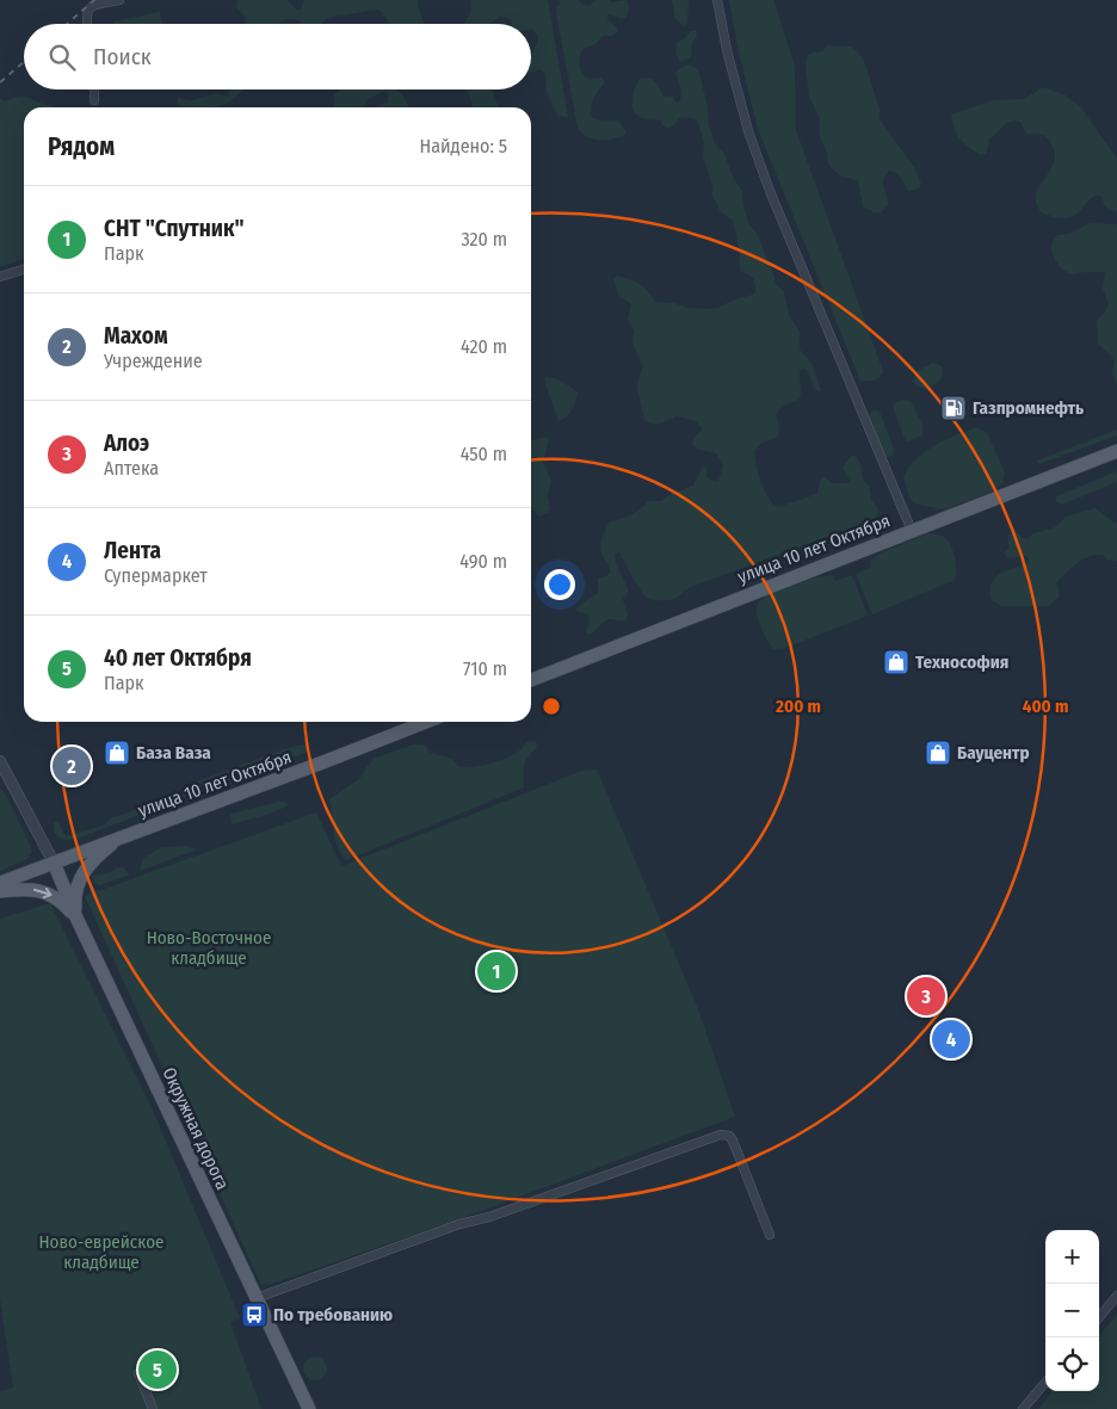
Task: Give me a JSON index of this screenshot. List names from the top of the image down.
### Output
{
  "streets": {
    "main road": ["улица 10 лет Октября", "Окружная дорога"]
  },
  "crossings": [
    ["улица 10 лет Октября", "Окружная дорога"]
  ],
  "parks": ["Ново-Восточное кладбище", "Ново-еврейское кладбище"],
  "places": {
    "fuel station": ["Газпромнефть"],
    "shop": ["Технософия", "База Ваза", "Бауцентр"],
    "bus stop": ["По требованию"]
  },
  "page": {
    "search": "Поиск",
    "heading": ["Рядом", "Найдено: 5"],
    "list": [
      {
        "mark": "1",
        "name": "СНТ \"Спутник\"",
        "note": "Парк",
        "value": "320 m"
      },
      {
        "mark": "2",
        "name": "Махом",
        "note": "Учреждение",
        "value": "420 m"
      },
      {
        "mark": "3",
        "name": "Алоэ",
        "note": "Аптека",
        "value": "450 m"
      },
      {
        "mark": "4",
        "name": "Лента",
        "note": "Супермаркет",
        "value": "490 m"
      },
      {
        "mark": "5",
        "name": "40 лет Октября",
        "note": "Парк",
        "value": "710 m"
      }
    ],
    "pins": [
      "2",
      "1",
      "3",
      "4",
      "5"
    ],
    "map_buttons": ["+", "−"]
  },
  "rings": ["200 m", "400 m"]
}
